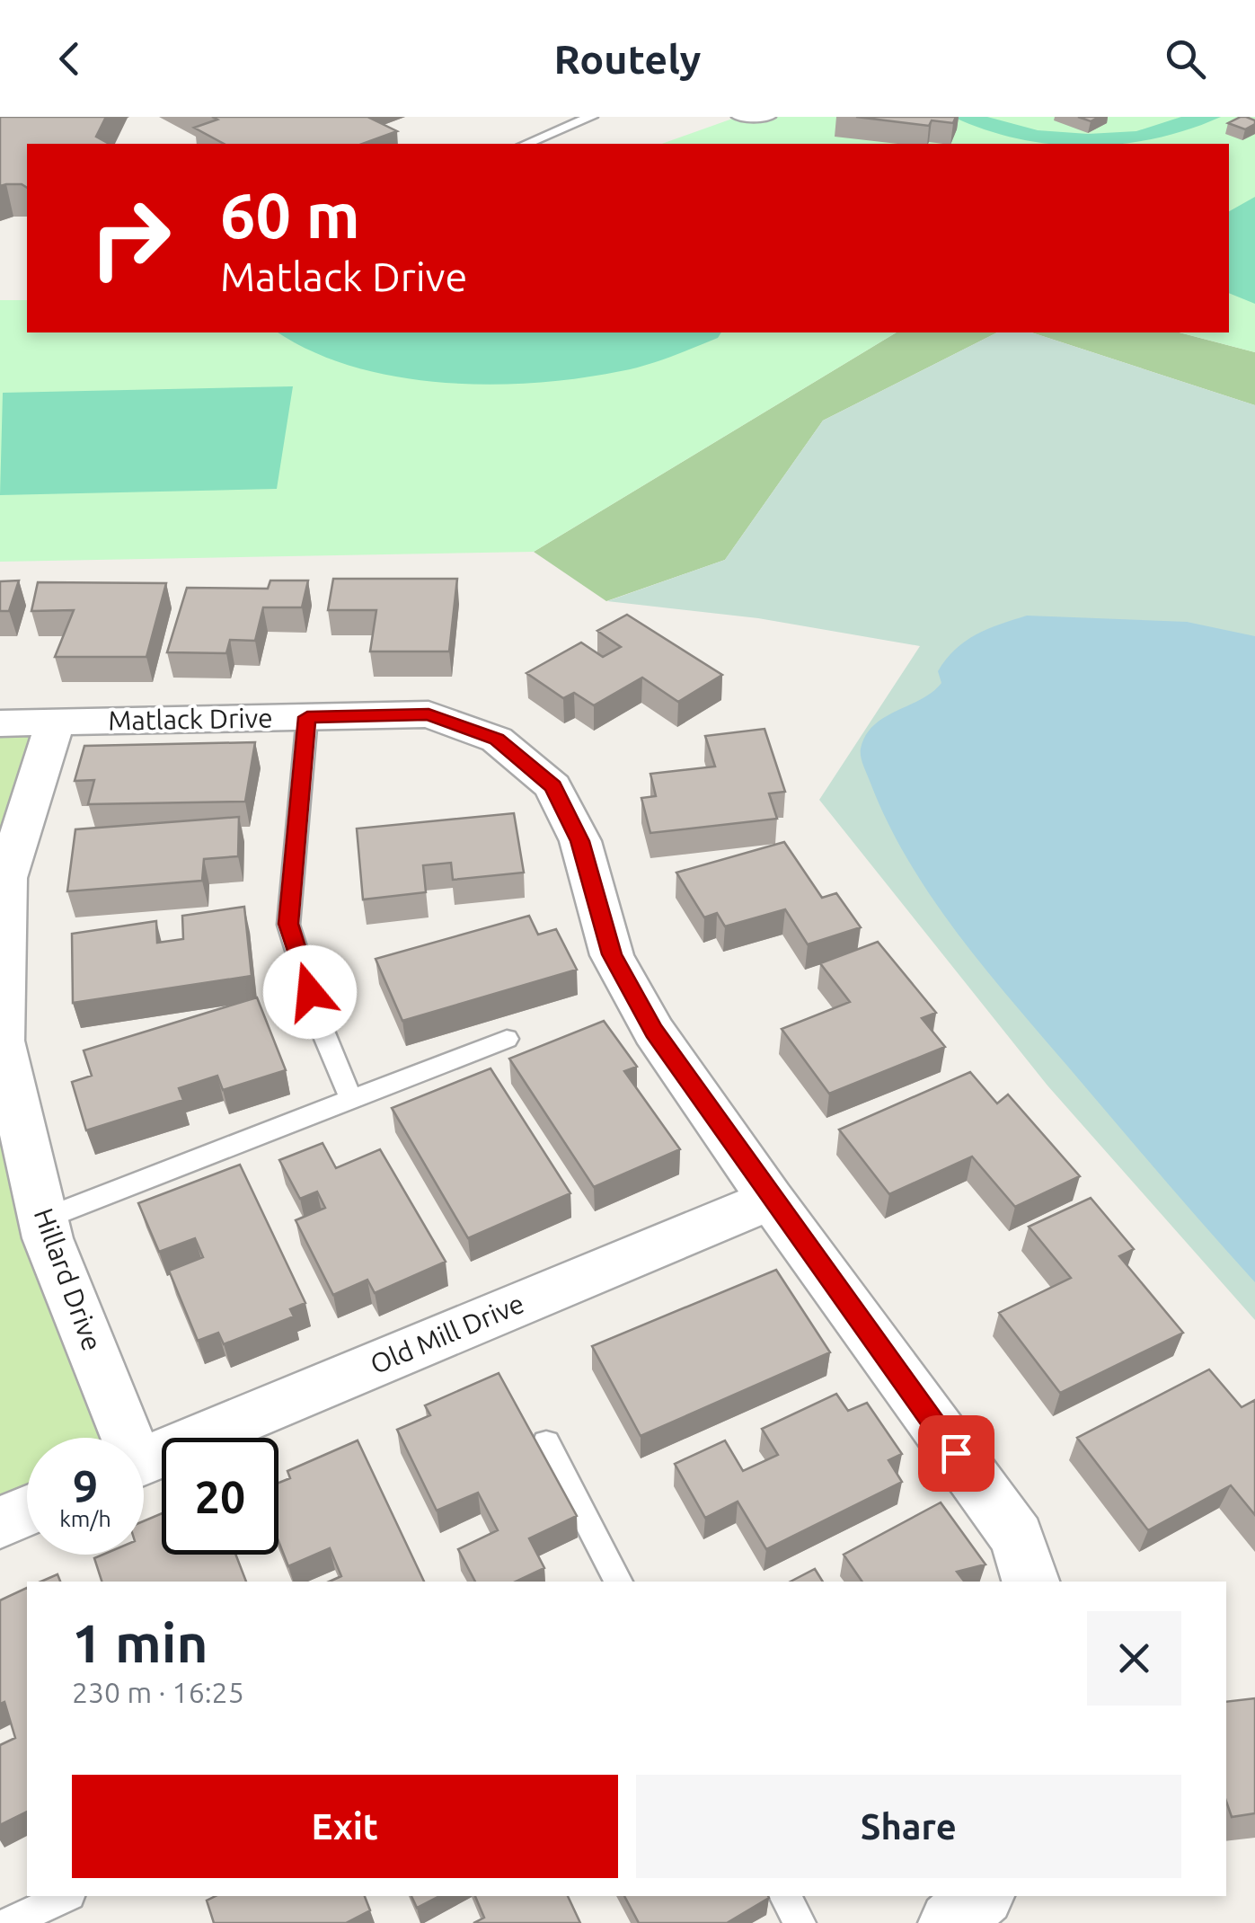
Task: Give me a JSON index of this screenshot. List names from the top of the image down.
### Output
{
  "streets": {
    "street": ["Matlack Drive", "Hillard Drive", "Old Mill Drive"]
  },
  "crossings": [
    ["Matlack Drive", "Hillard Drive"],
    ["Matlack Drive", "Old Mill Drive"]
  ],
  "page": {
    "header": "Routely",
    "turn": ["60 m", "Matlack Drive"],
    "speed": "9 km/h",
    "limit": "20",
    "heading": ["1 min", "230 m · 16:25"],
    "buttons": ["Exit", "Share"]
  }
}
